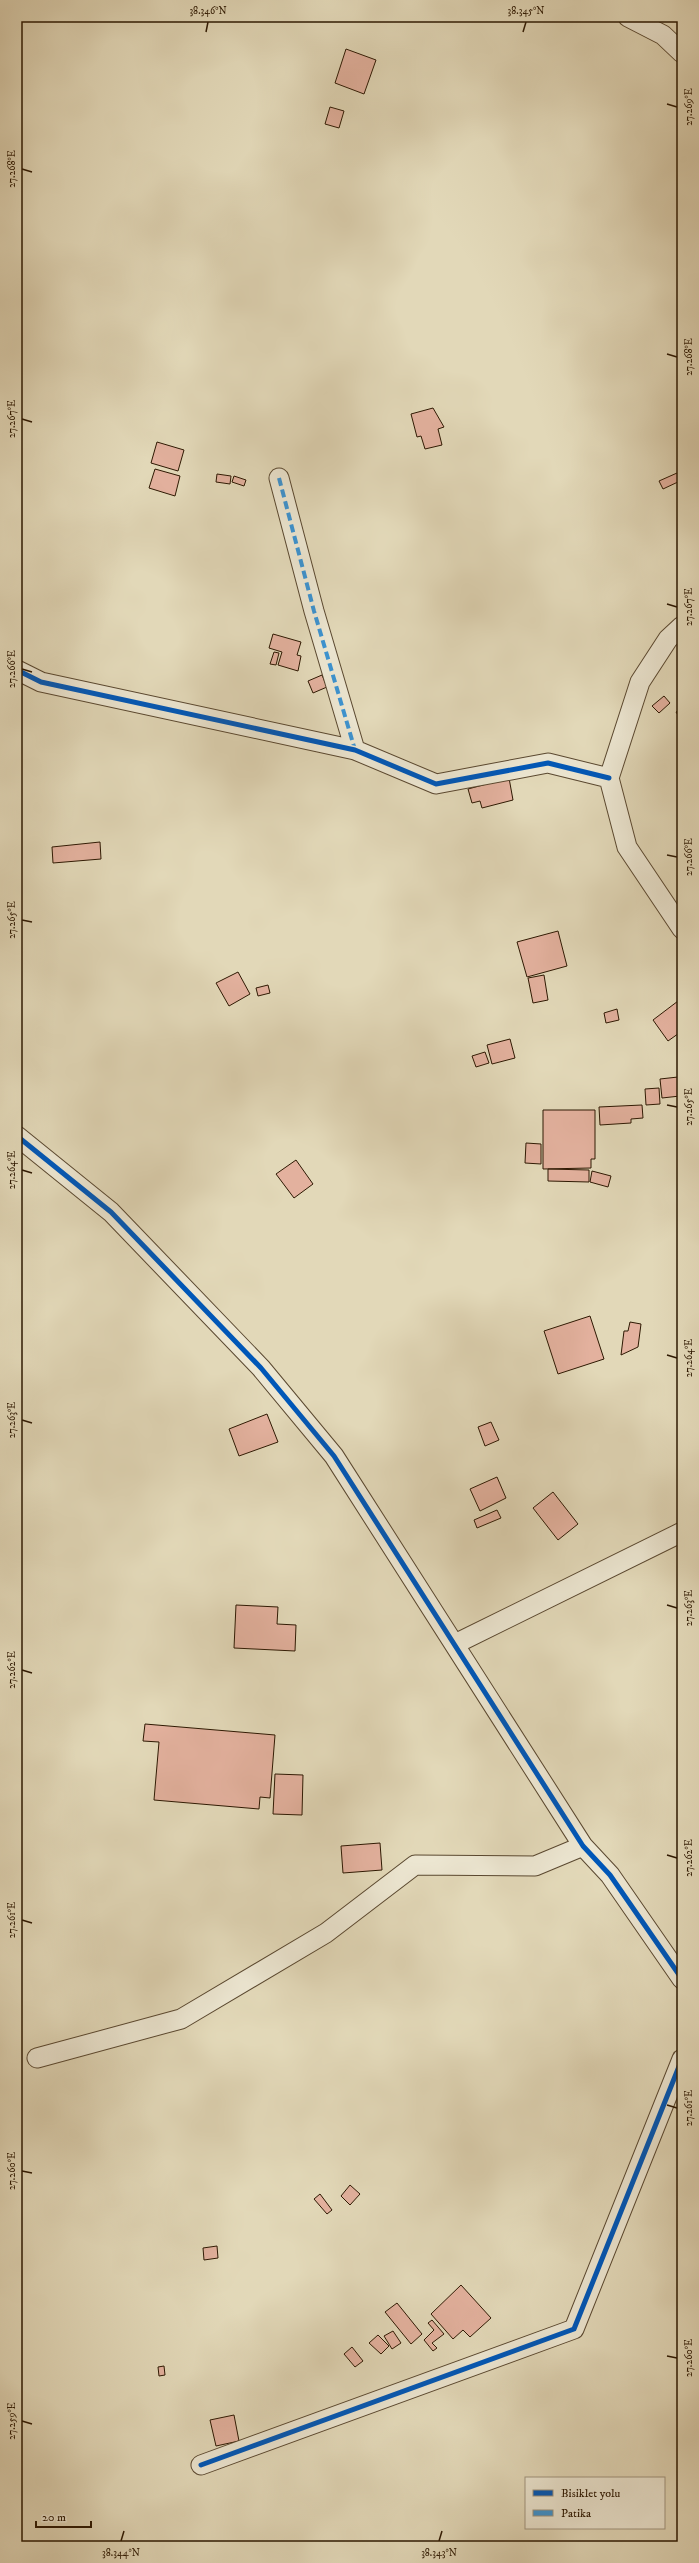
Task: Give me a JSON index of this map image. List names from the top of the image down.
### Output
{
  "legend": ["Bisiklet yolu", "Patika"],
  "scale_bar": "20 m",
  "coordinates": [
    "38.346°N",
    "38.345°N",
    "27.269°E",
    "27.268°E",
    "27.267°E",
    "27.266°E",
    "27.265°E",
    "27.264°E",
    "27.263°E",
    "27.262°E",
    "27.261°E",
    "27.260°E",
    "27.259°E",
    "38.344°N",
    "38.343°N"
  ]
}
